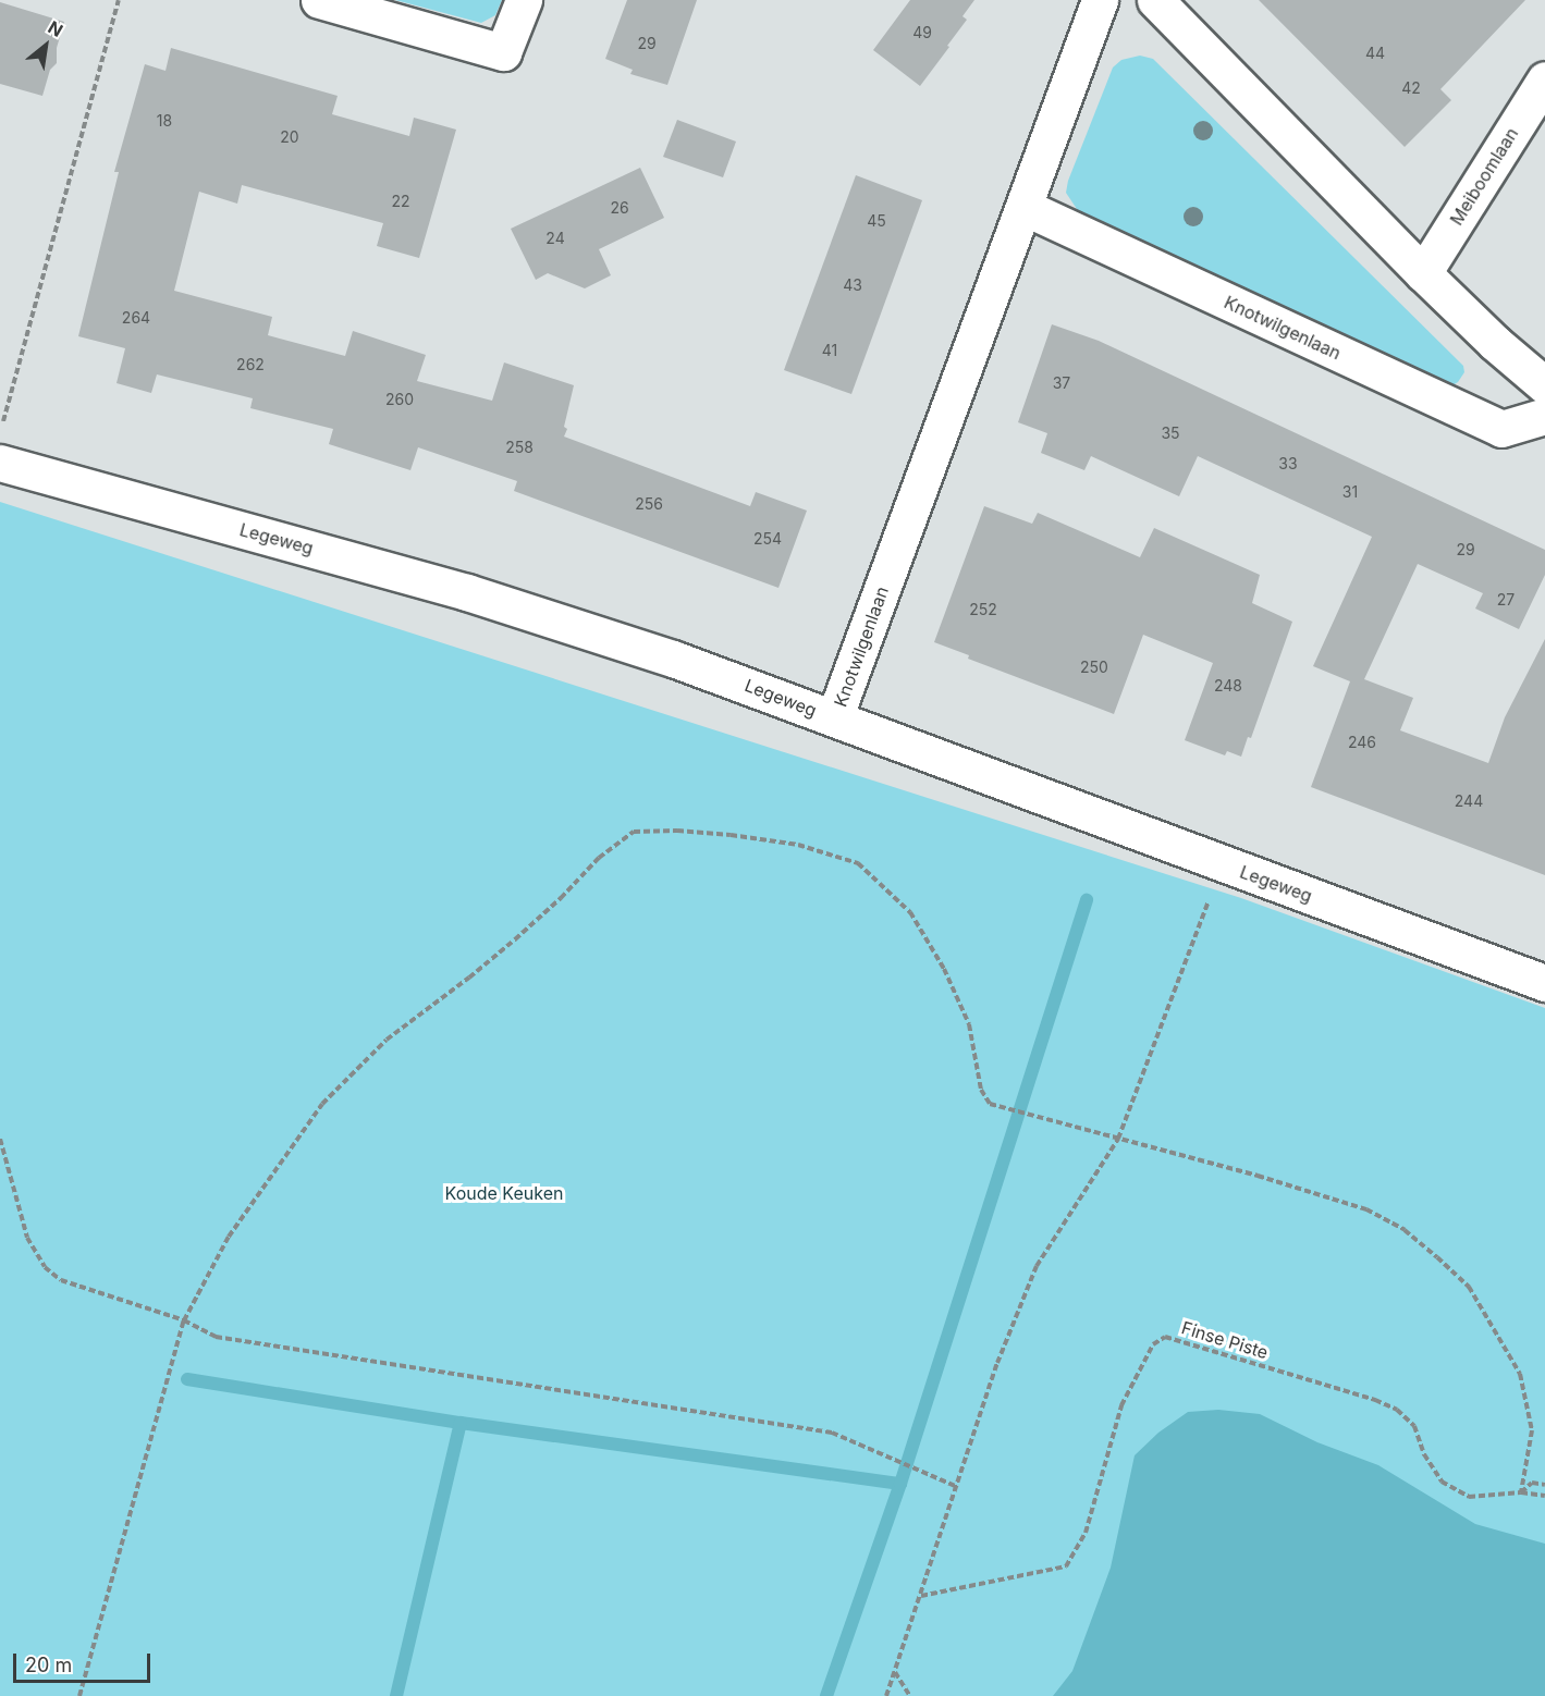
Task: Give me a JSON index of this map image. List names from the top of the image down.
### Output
{
  "streets": {
    "street": ["Meiboomlaan", "Knotwilgenlaan", "Legeweg"],
    "path": ["Finse Piste"]
  },
  "crossings": [
    ["Knotwilgenlaan", "Legeweg"]
  ],
  "parks": ["Koude Keuken"],
  "house_numbers": [
    "49",
    "29",
    "44",
    "42",
    "18",
    "20",
    "22",
    "26",
    "45",
    "24",
    "43",
    "264",
    "41",
    "262",
    "37",
    "260",
    "35",
    "258",
    "33",
    "31",
    "256",
    "254",
    "29",
    "27",
    "252",
    "250",
    "248",
    "246",
    "244"
  ],
  "scale_bar": "20 m",
  "north": "top right"
}
